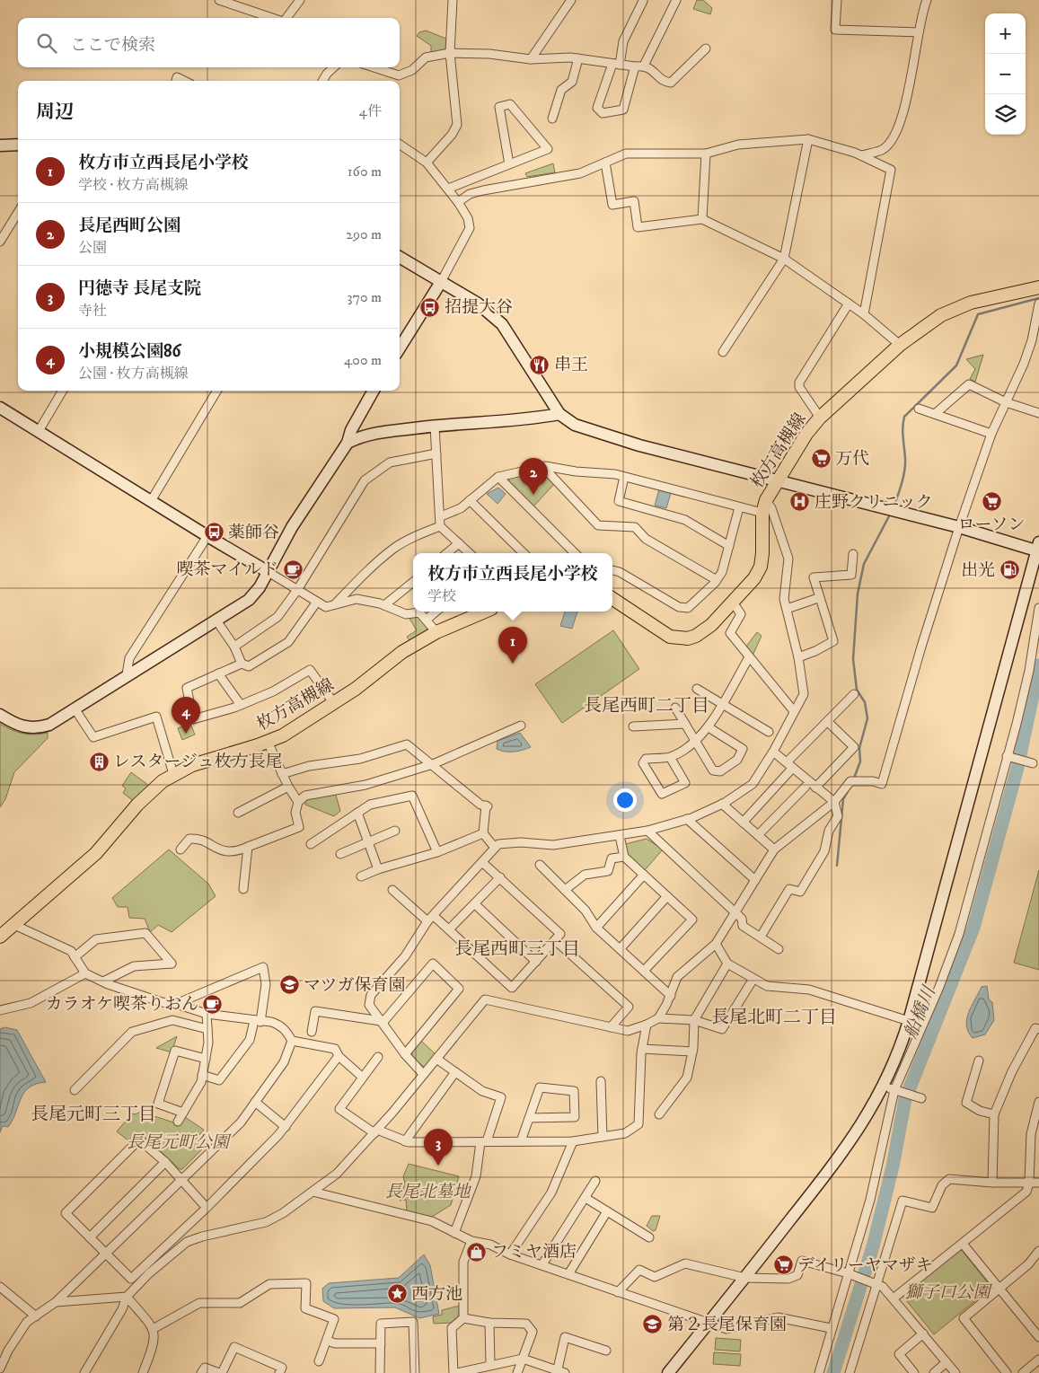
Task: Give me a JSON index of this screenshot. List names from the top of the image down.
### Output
{
  "streets": {
    "main road": ["枚方高槻線"]
  },
  "districts": [
    "長尾西町二丁目",
    "長尾西町三丁目",
    "長尾北町二丁目",
    "長尾元町三丁目"
  ],
  "water": ["船橋川"],
  "parks": ["長尾元町公園", "長尾北墓地", "獅子口公園"],
  "places": {
    "bus stop": ["招提大谷", "薬師谷"],
    "restaurant": ["串王"],
    "supermarket": ["万代", "ローソン", "デイリーヤマザキ"],
    "hospital": ["庄野クリニック"],
    "cafe": ["喫茶マイルド", "カラオケ喫茶りおん"],
    "fuel station": ["出光"],
    "building": ["レスタージュ枚方長尾"],
    "school or university": ["マツガ保育園", "第２長尾保育園"],
    "shop": ["フミヤ酒店"],
    "place": ["西方池"]
  },
  "page": {
    "map_buttons": ["+", "−"],
    "search": "ここで検索",
    "heading": ["周辺", "4件"],
    "list": [
      {
        "mark": "1",
        "name": "枚方市立西長尾小学校",
        "note": "学校 · 枚方高槻線",
        "value": "160 m"
      },
      {
        "mark": "2",
        "name": "長尾西町公園",
        "note": "公園",
        "value": "290 m"
      },
      {
        "mark": "3",
        "name": "円徳寺 長尾支院",
        "note": "寺社",
        "value": "370 m"
      },
      {
        "mark": "4",
        "name": "小規模公園86",
        "note": "公園 · 枚方高槻線",
        "value": "400 m"
      }
    ],
    "pins": [
      "2",
      "1",
      "4",
      "3"
    ],
    "popup": ["枚方市立西長尾小学校", "学校"]
  }
}
